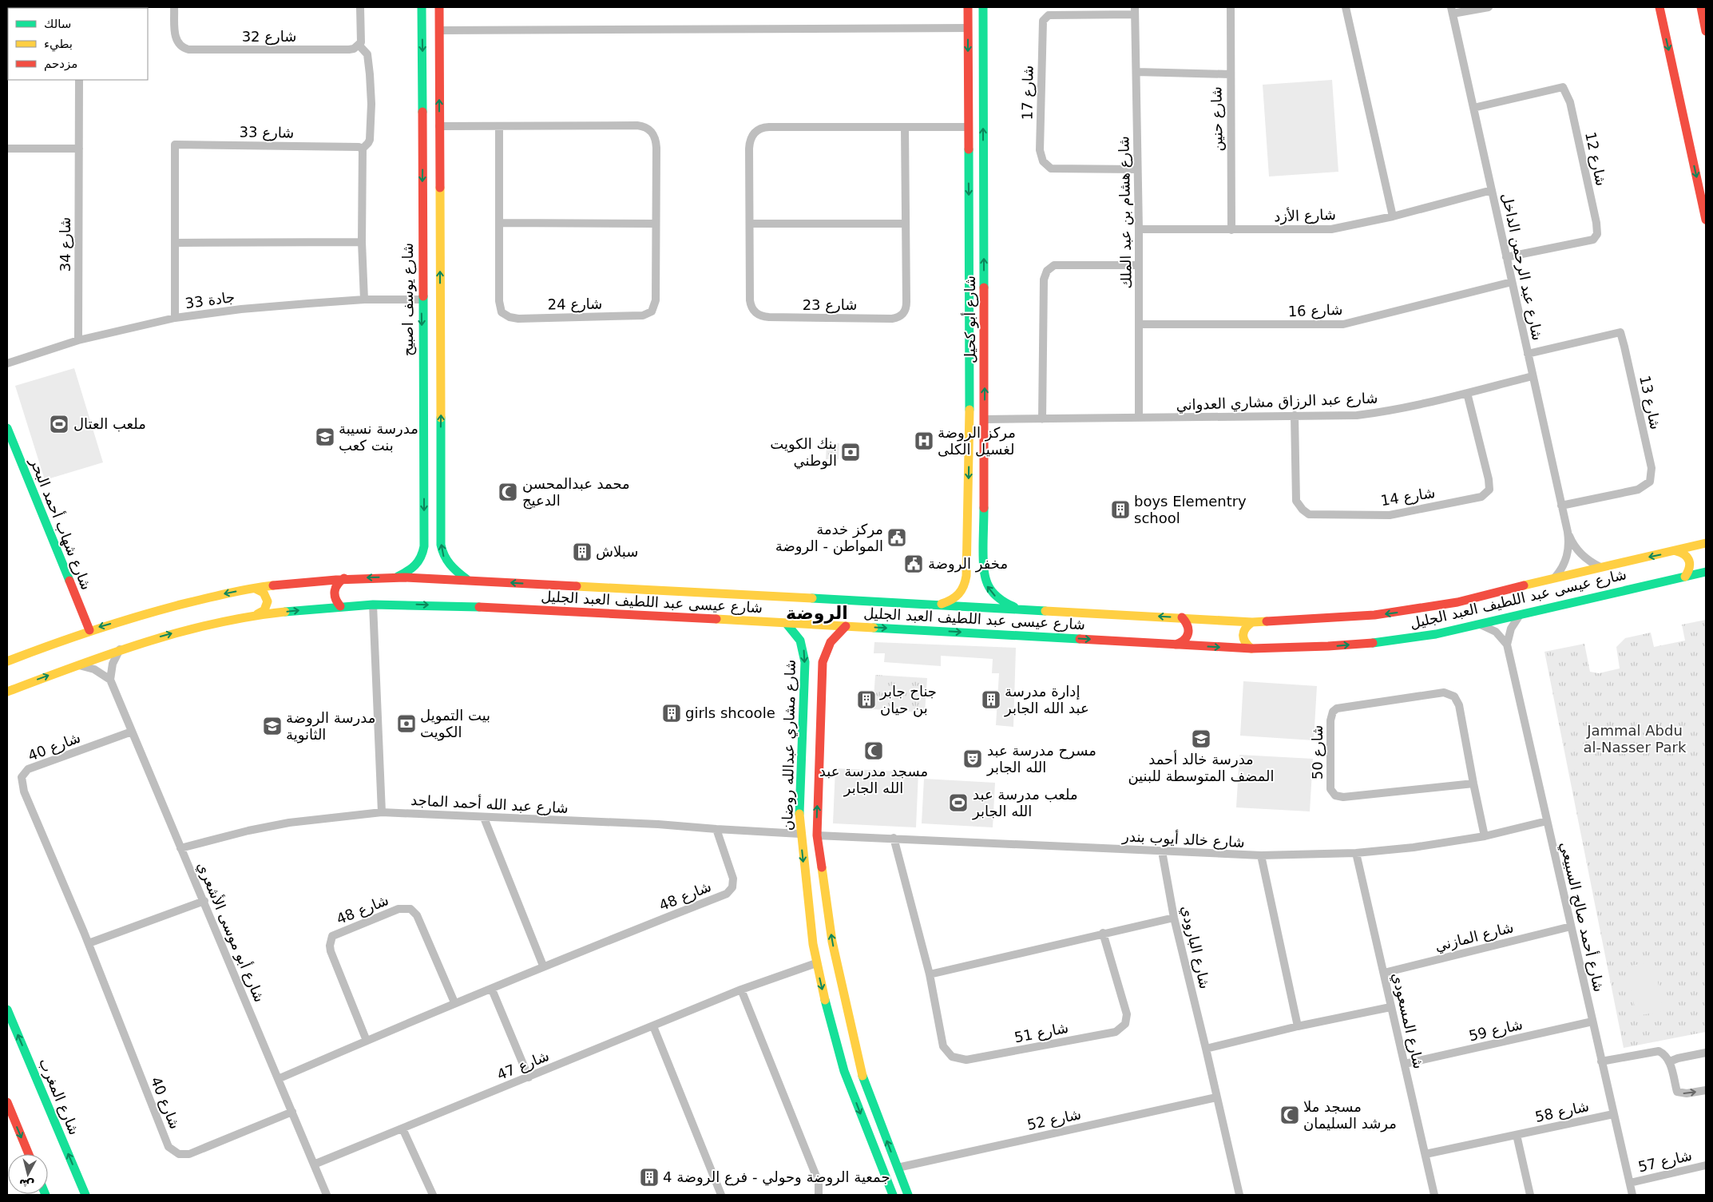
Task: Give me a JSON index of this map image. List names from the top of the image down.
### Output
{
  "streets": {
    "main road": [
      "شارع يوسف اصبيح",
      "شارع أبو كحيل",
      "شارع شهاب أحمد البحر",
      "شارع عيسى عبد اللطيف العبد الجليل",
      "شارع مشاري عبدالله روضان",
      "شارع المغرب"
    ],
    "street": [
      "شارع 32",
      "شارع 17",
      "شارع حنين",
      "شارع 33",
      "شارع 12",
      "شارع هشام بن عبد الملك",
      "شارع الأزد",
      "شارع 34",
      "شارع عبد الرحمن الداخل",
      "جادة 33",
      "شارع 24",
      "شارع 23",
      "شارع 16",
      "شارع عبد الرزاق مشاري العدواني",
      "شارع 13",
      "شارع 14",
      "شارع 40",
      "شارع 50",
      "شارع عبد الله أحمد الماجد",
      "شارع خالد أيوب بندر",
      "شارع 48",
      "شارع أحمد صالح السبيعي",
      "شارع أبو موسى الأشعري",
      "شارع المازني",
      "شارع البارودي",
      "شارع المسعودي",
      "شارع 59",
      "شارع 51",
      "شارع 47",
      "شارع 58",
      "شارع 52",
      "شارع 57"
    ]
  },
  "crossings": [
    ["شارع 17", "شارع هشام بن عبد الملك"],
    ["شارع حنين", "شارع الأزد"],
    ["شارع 33", "جادة 33"],
    ["شارع 12", "شارع عبد الرحمن الداخل"],
    ["شارع هشام بن عبد الملك", "شارع الأزد"],
    ["شارع هشام بن عبد الملك", "شارع 16"],
    ["شارع هشام بن عبد الملك", "شارع عبد الرزاق مشاري العدواني"],
    ["شارع الأزد", "شارع عبد الرحمن الداخل"],
    ["شارع 34", "جادة 33"],
    ["شارع عبد الرحمن الداخل", "شارع 16"],
    ["شارع عبد الرحمن الداخل", "شارع عبد الرزاق مشاري العدواني"],
    ["شارع عبد الرحمن الداخل", "شارع 13"],
    ["شارع عبد الرحمن الداخل", "شارع عيسى عبد اللطيف العبد الجليل"],
    ["شارع يوسف اصبيح", "جادة 33"],
    ["شارع يوسف اصبيح", "شارع عيسى عبد اللطيف العبد الجليل"],
    ["شارع 23", "شارع أبو كحيل"],
    ["شارع أبو كحيل", "شارع عبد الرزاق مشاري العدواني"],
    ["شارع أبو كحيل", "شارع عيسى عبد اللطيف العبد الجليل"],
    ["شارع عبد الرزاق مشاري العدواني", "شارع 14"],
    ["شارع شهاب أحمد البحر", "شارع عيسى عبد اللطيف العبد الجليل"],
    ["شارع عيسى عبد اللطيف العبد الجليل", "شارع مشاري عبدالله روضان"],
    ["شارع مشاري عبدالله روضان", "شارع عبد الله أحمد الماجد"],
    ["شارع مشاري عبدالله روضان", "شارع خالد أيوب بندر"],
    ["شارع مشاري عبدالله روضان", "شارع 47"],
    ["شارع مشاري عبدالله روضان", "شارع 52"],
    ["شارع 40", "شارع أبو موسى الأشعري"],
    ["شارع 50", "شارع خالد أيوب بندر"],
    ["شارع عبد الله أحمد الماجد", "شارع 48"],
    ["شارع عبد الله أحمد الماجد", "شارع أبو موسى الأشعري"],
    ["شارع خالد أيوب بندر", "شارع أحمد صالح السبيعي"],
    ["شارع خالد أيوب بندر", "شارع البارودي"],
    ["شارع خالد أيوب بندر", "شارع المسعودي"],
    ["شارع خالد أيوب بندر", "شارع 51"],
    ["شارع 48", "شارع أبو موسى الأشعري"],
    ["شارع أحمد صالح السبيعي", "شارع المازني"],
    ["شارع أحمد صالح السبيعي", "شارع 59"],
    ["شارع أحمد صالح السبيعي", "شارع 58"],
    ["شارع أحمد صالح السبيعي", "شارع 57"],
    ["شارع أبو موسى الأشعري", "شارع 47"],
    ["شارع المازني", "شارع المسعودي"],
    ["شارع البارودي", "شارع 52"],
    ["شارع المسعودي", "شارع 59"],
    ["شارع المسعودي", "شارع 58"]
  ],
  "one_way": ["شارع المغرب"],
  "districts": ["الروضة"],
  "parks": ["Jammal Abdu al-Nasser Park"],
  "places": {
    "sports": ["ملعب العتال", "ملعب مدرسة عبد الله الجابر"],
    "school or university": ["مدرسة نسيبة بنت كعب", "مدرسة الروضة الثانوية", "مدرسة خالد أحمد المضف المتوسطة للبنين"],
    "hospital": ["مركز الروضة لغسيل الكلى"],
    "bank": ["بنك الكويت الوطني", "بيت التمويل الكويت"],
    "mosque": ["محمد عبدالمحسن الدعيج", "مسجد مدرسة عبد الله الجابر", "مسجد ملا مرشد السليمان"],
    "building": [
      "boys Elementry school",
      "سبلاش",
      "جناح جابر بن حيان",
      "إدارة مدرسة عبد الله الجابر",
      "girls shcoole",
      "جمعية الروضة وحولي - فرع الروضة 4"
    ],
    "public building": ["مركز خدمة المواطن - الروضة", "مخفر الروضة"],
    "theatre": ["مسرح مدرسة عبد الله الجابر"]
  },
  "legend": ["سالك", "بطيء", "مزدحم"],
  "north": "bottom"
}
